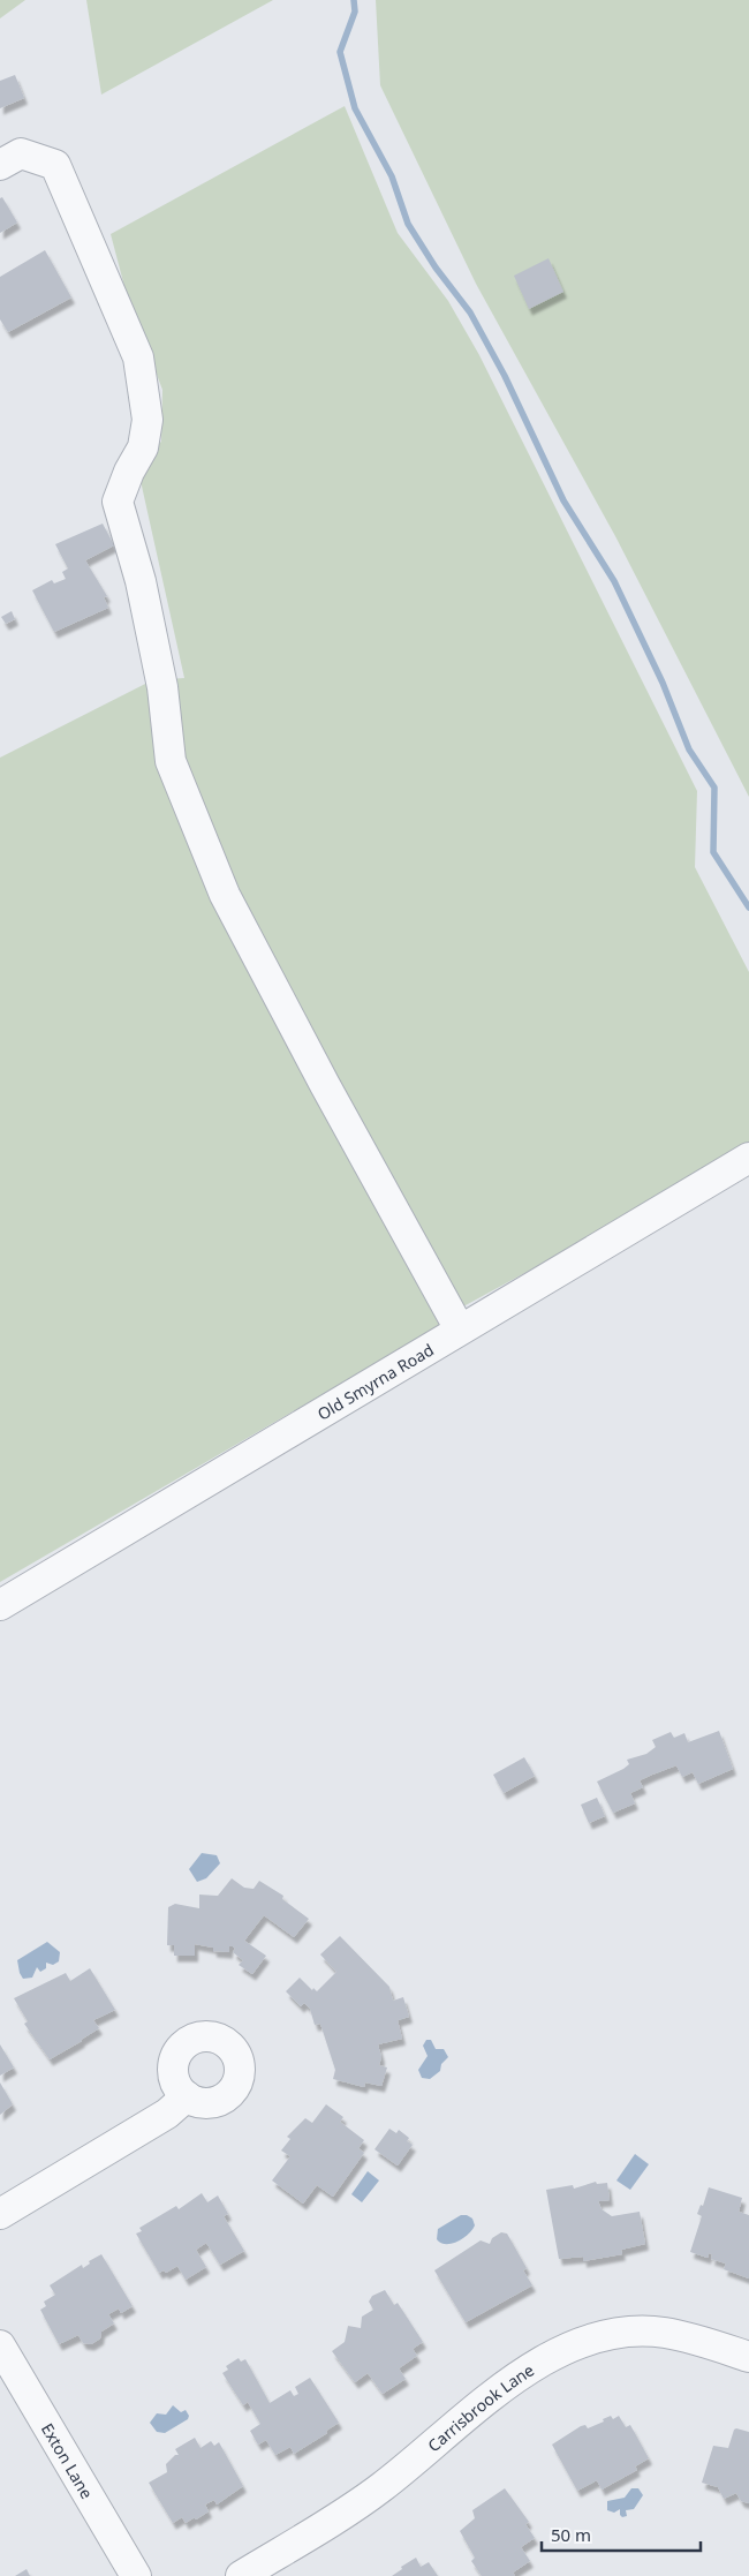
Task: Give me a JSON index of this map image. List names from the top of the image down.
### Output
{
  "streets": {
    "street": ["Old Smyrna Road", "Carrisbrook Lane", "Exton Lane"]
  },
  "scale_bar": "50 m"
}
